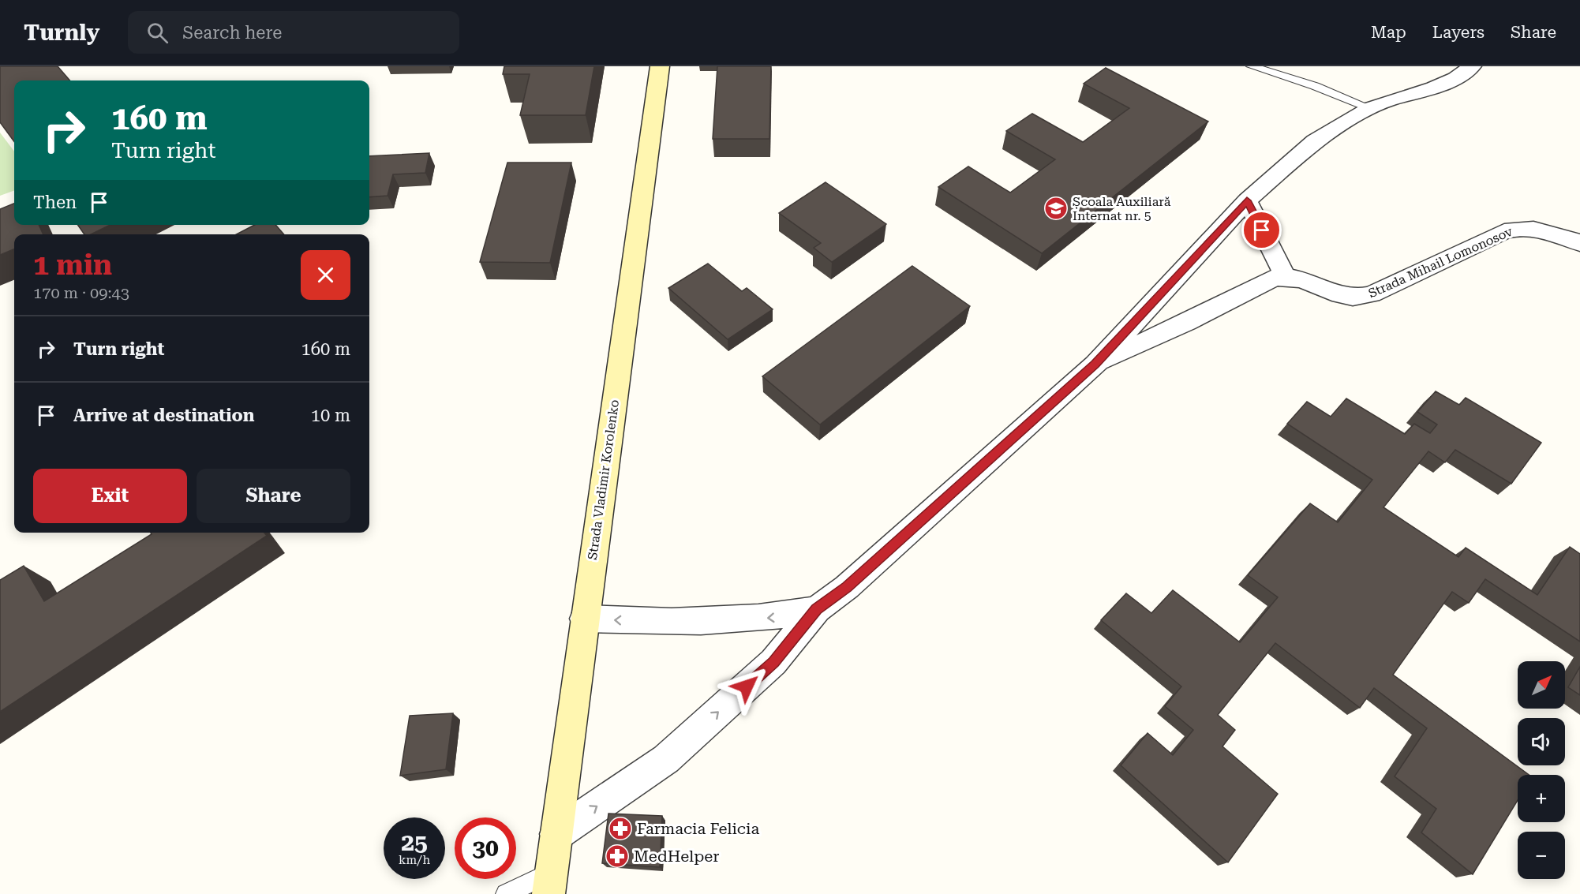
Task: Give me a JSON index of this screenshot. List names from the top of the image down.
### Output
{
  "streets": {
    "main road": ["Strada Vladimir Korolenko"],
    "street": ["Strada Mihail Lomonosov"]
  },
  "places": {
    "school or university": ["Școala Auxiliară Internat nr. 5"],
    "pharmacy": ["Farmacia Felicia", "MedHelper"]
  },
  "north": "top right",
  "page": {
    "header": "Turnly",
    "search": "Search here",
    "nav": ["Map", "Layers", "Share"],
    "turn": ["160 m", "Turn right"],
    "then": "Then",
    "heading": ["1 min", "170 m · 09:43"],
    "list": [
      {
        "name": "Turn right",
        "value": "160 m"
      },
      {
        "name": "Arrive at destination",
        "value": "10 m"
      }
    ],
    "buttons": ["Exit", "Share"],
    "map_buttons": ["+", "−"],
    "speed": "25 km/h",
    "limit": "30"
  }
}
